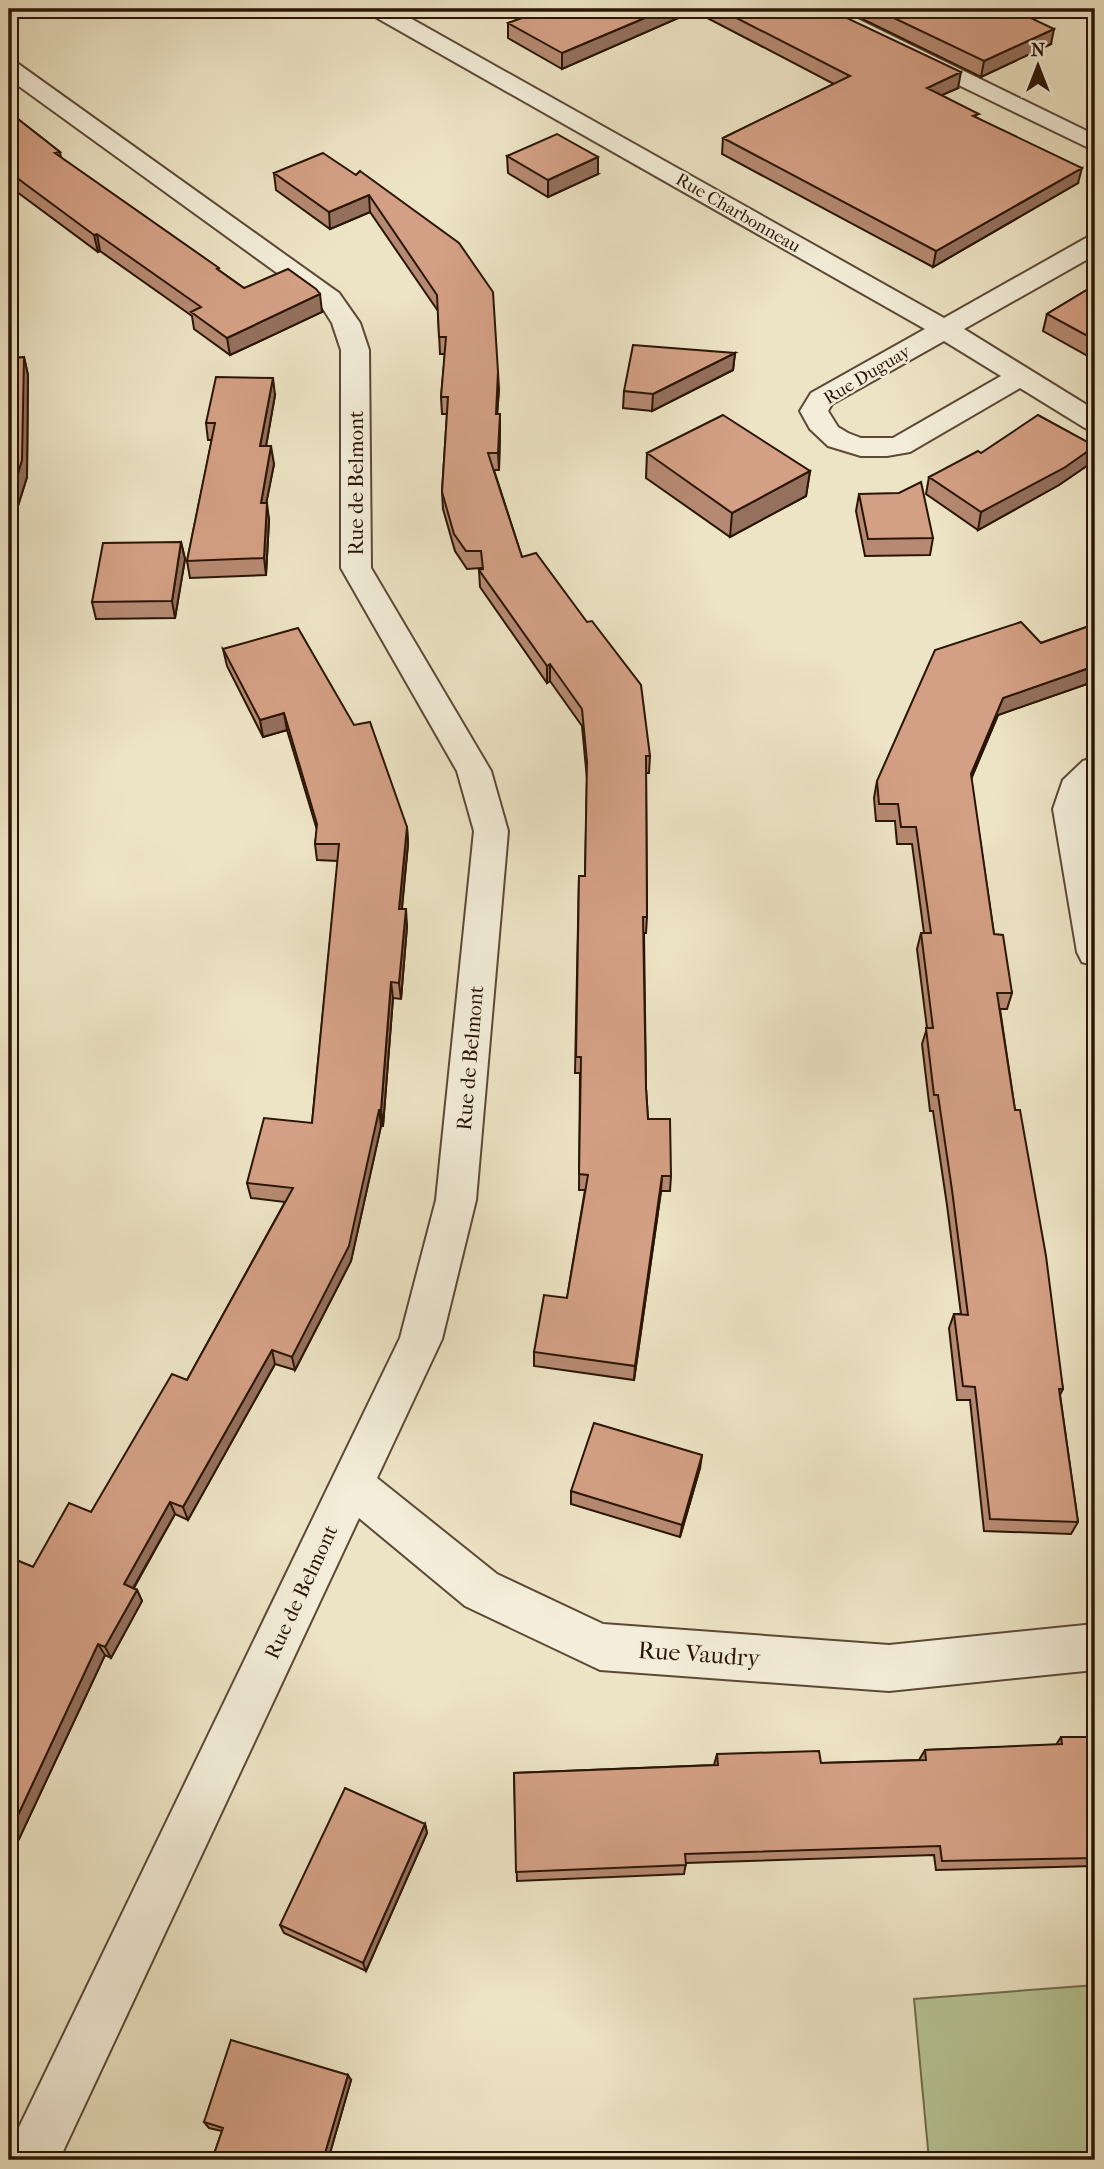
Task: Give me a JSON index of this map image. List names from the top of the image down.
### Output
{
  "streets": {
    "street": [
      "Rue Charbonneau",
      "Rue Duguay",
      "Rue de Belmont",
      "Rue Vaudry"
    ]
  },
  "crossings": [
    ["Rue Charbonneau", "Rue Duguay"],
    ["Rue de Belmont", "Rue Vaudry"]
  ],
  "north": "top"
}
